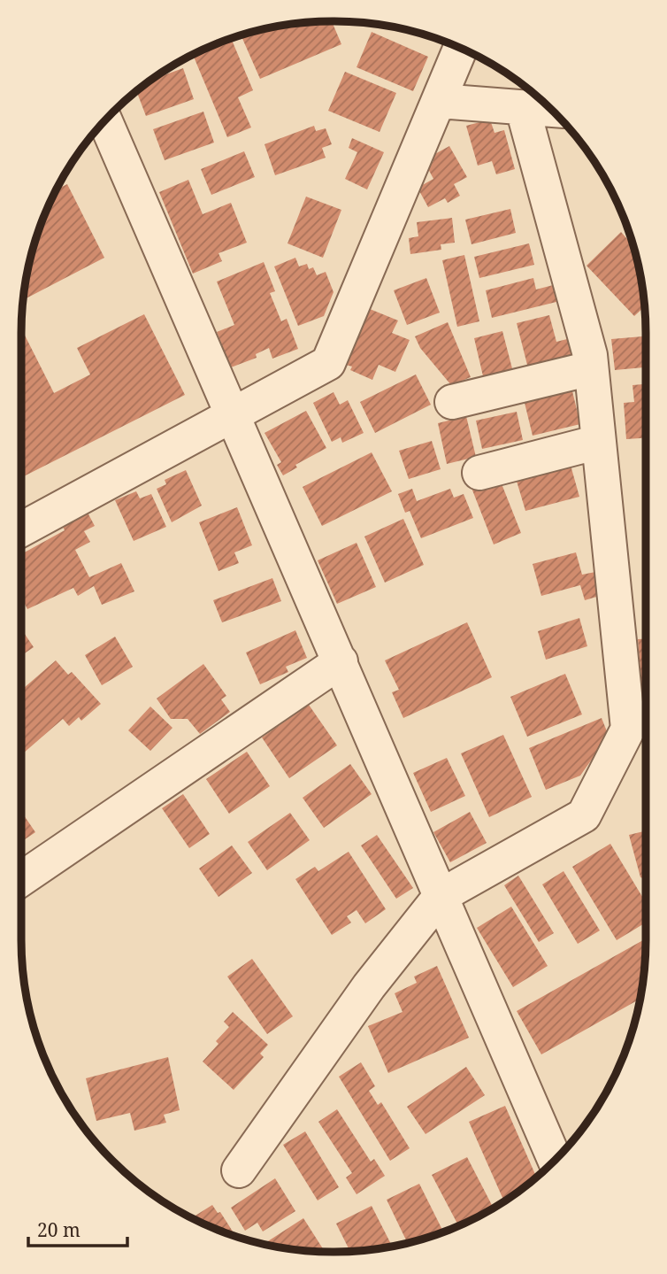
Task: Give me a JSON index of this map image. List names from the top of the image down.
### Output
{
  "scale_bar": "20 m"
}
